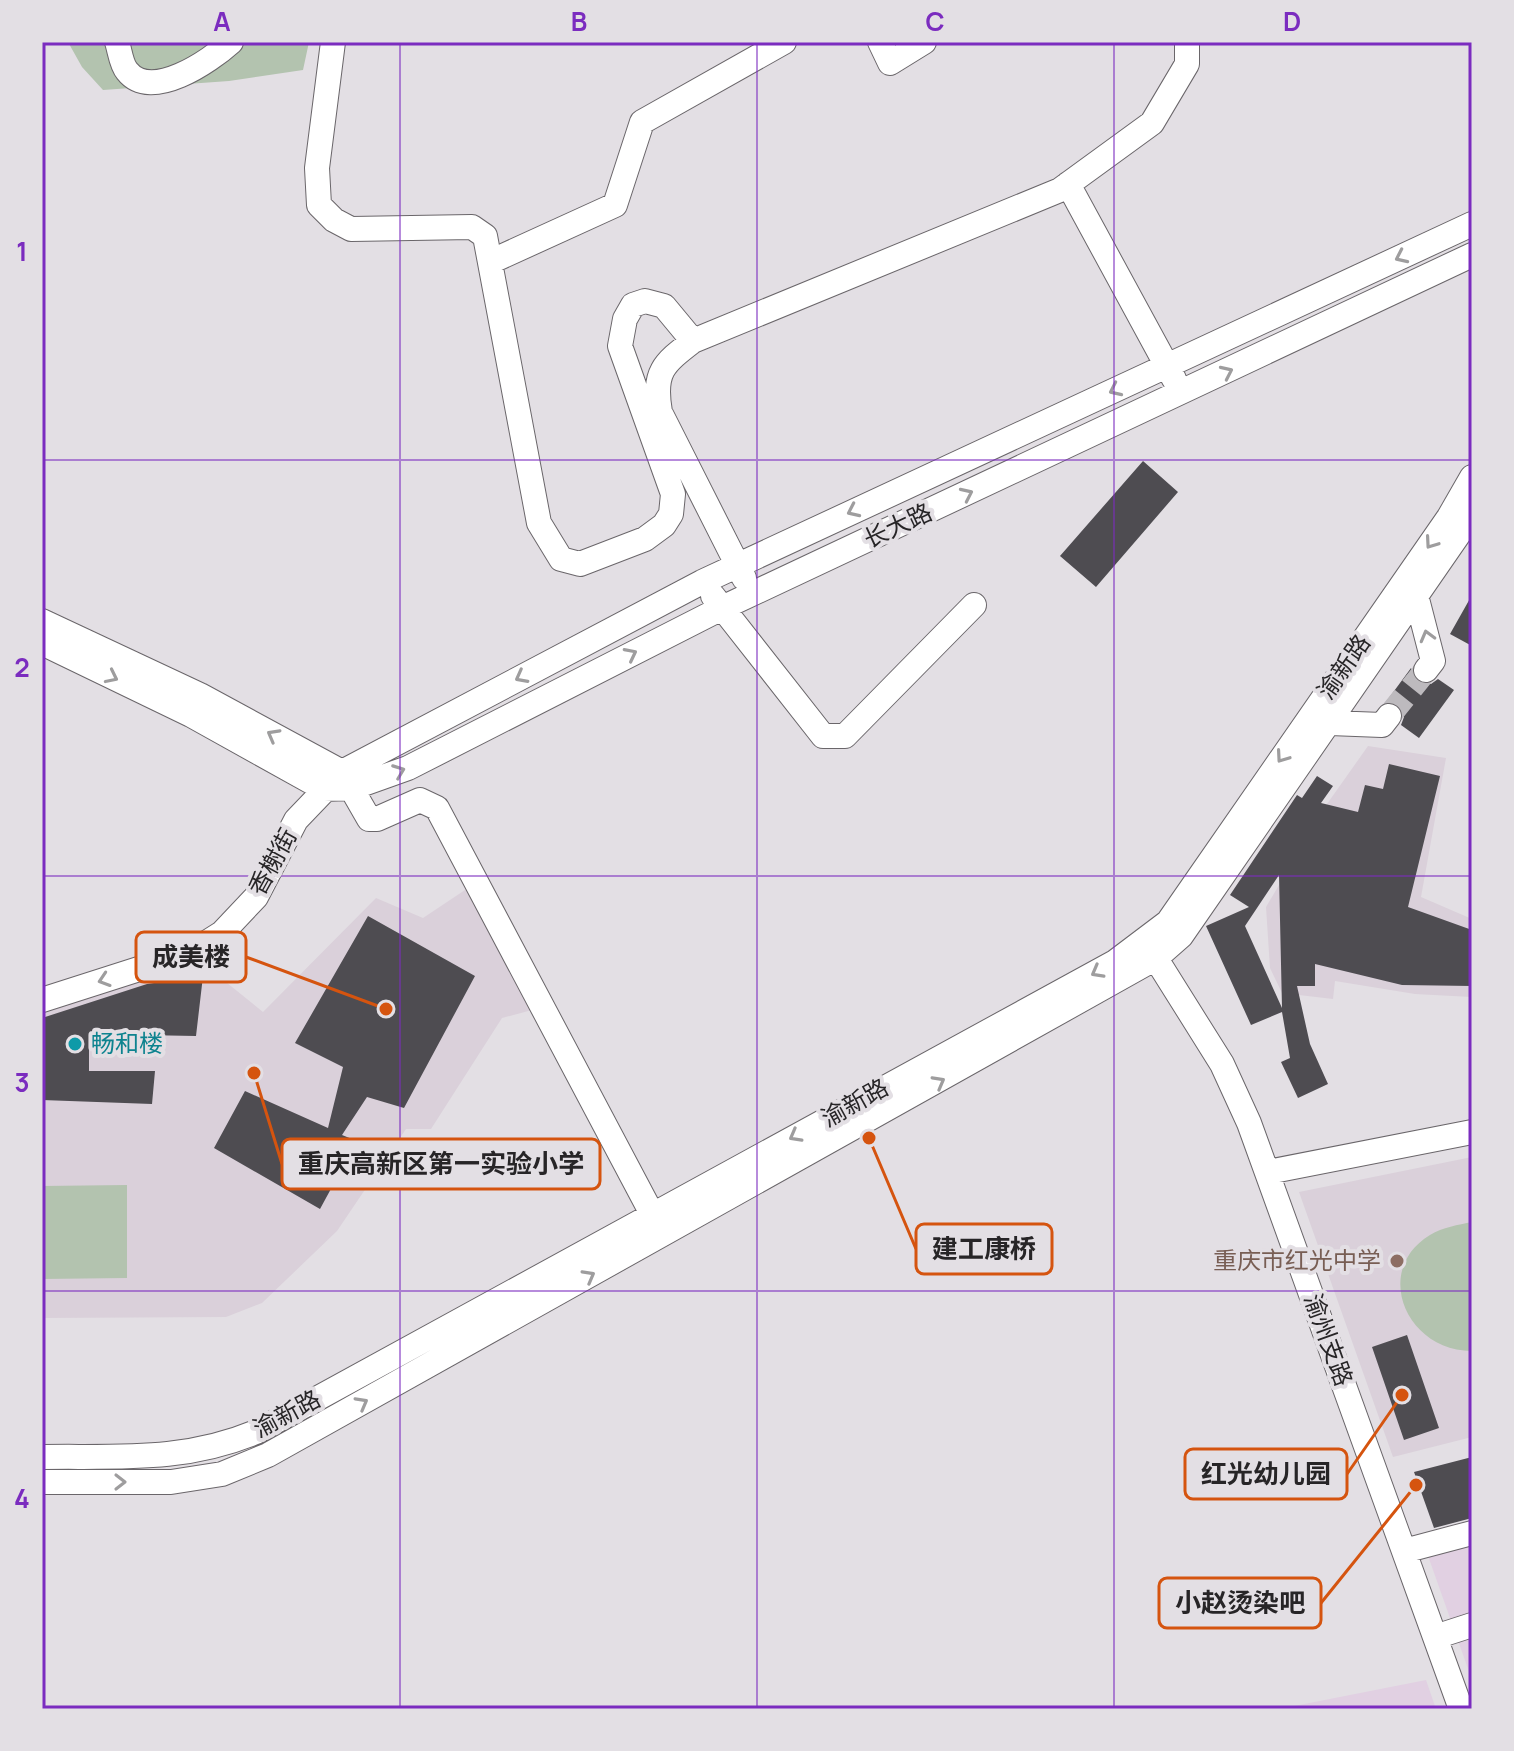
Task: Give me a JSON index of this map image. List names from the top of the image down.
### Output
{
  "streets": {
    "street": [
      "长大路",
      "渝新路",
      "香榭街",
      "渝州支路"
    ]
  },
  "crossings": [
    ["长大路", "香榭街"],
    ["渝新路", "渝州支路"]
  ],
  "one_way": ["香榭街"],
  "places": [
    "成美楼",
    "畅和楼",
    "重庆高新区第一实验小学",
    "建工康桥",
    "重庆市红光中学",
    "红光幼儿园",
    "小赵烫染吧"
  ],
  "grid": {
    "columns": [
      "A",
      "B",
      "C",
      "D"
    ],
    "rows": [
      "1",
      "2",
      "3",
      "4"
    ]
  }
}
